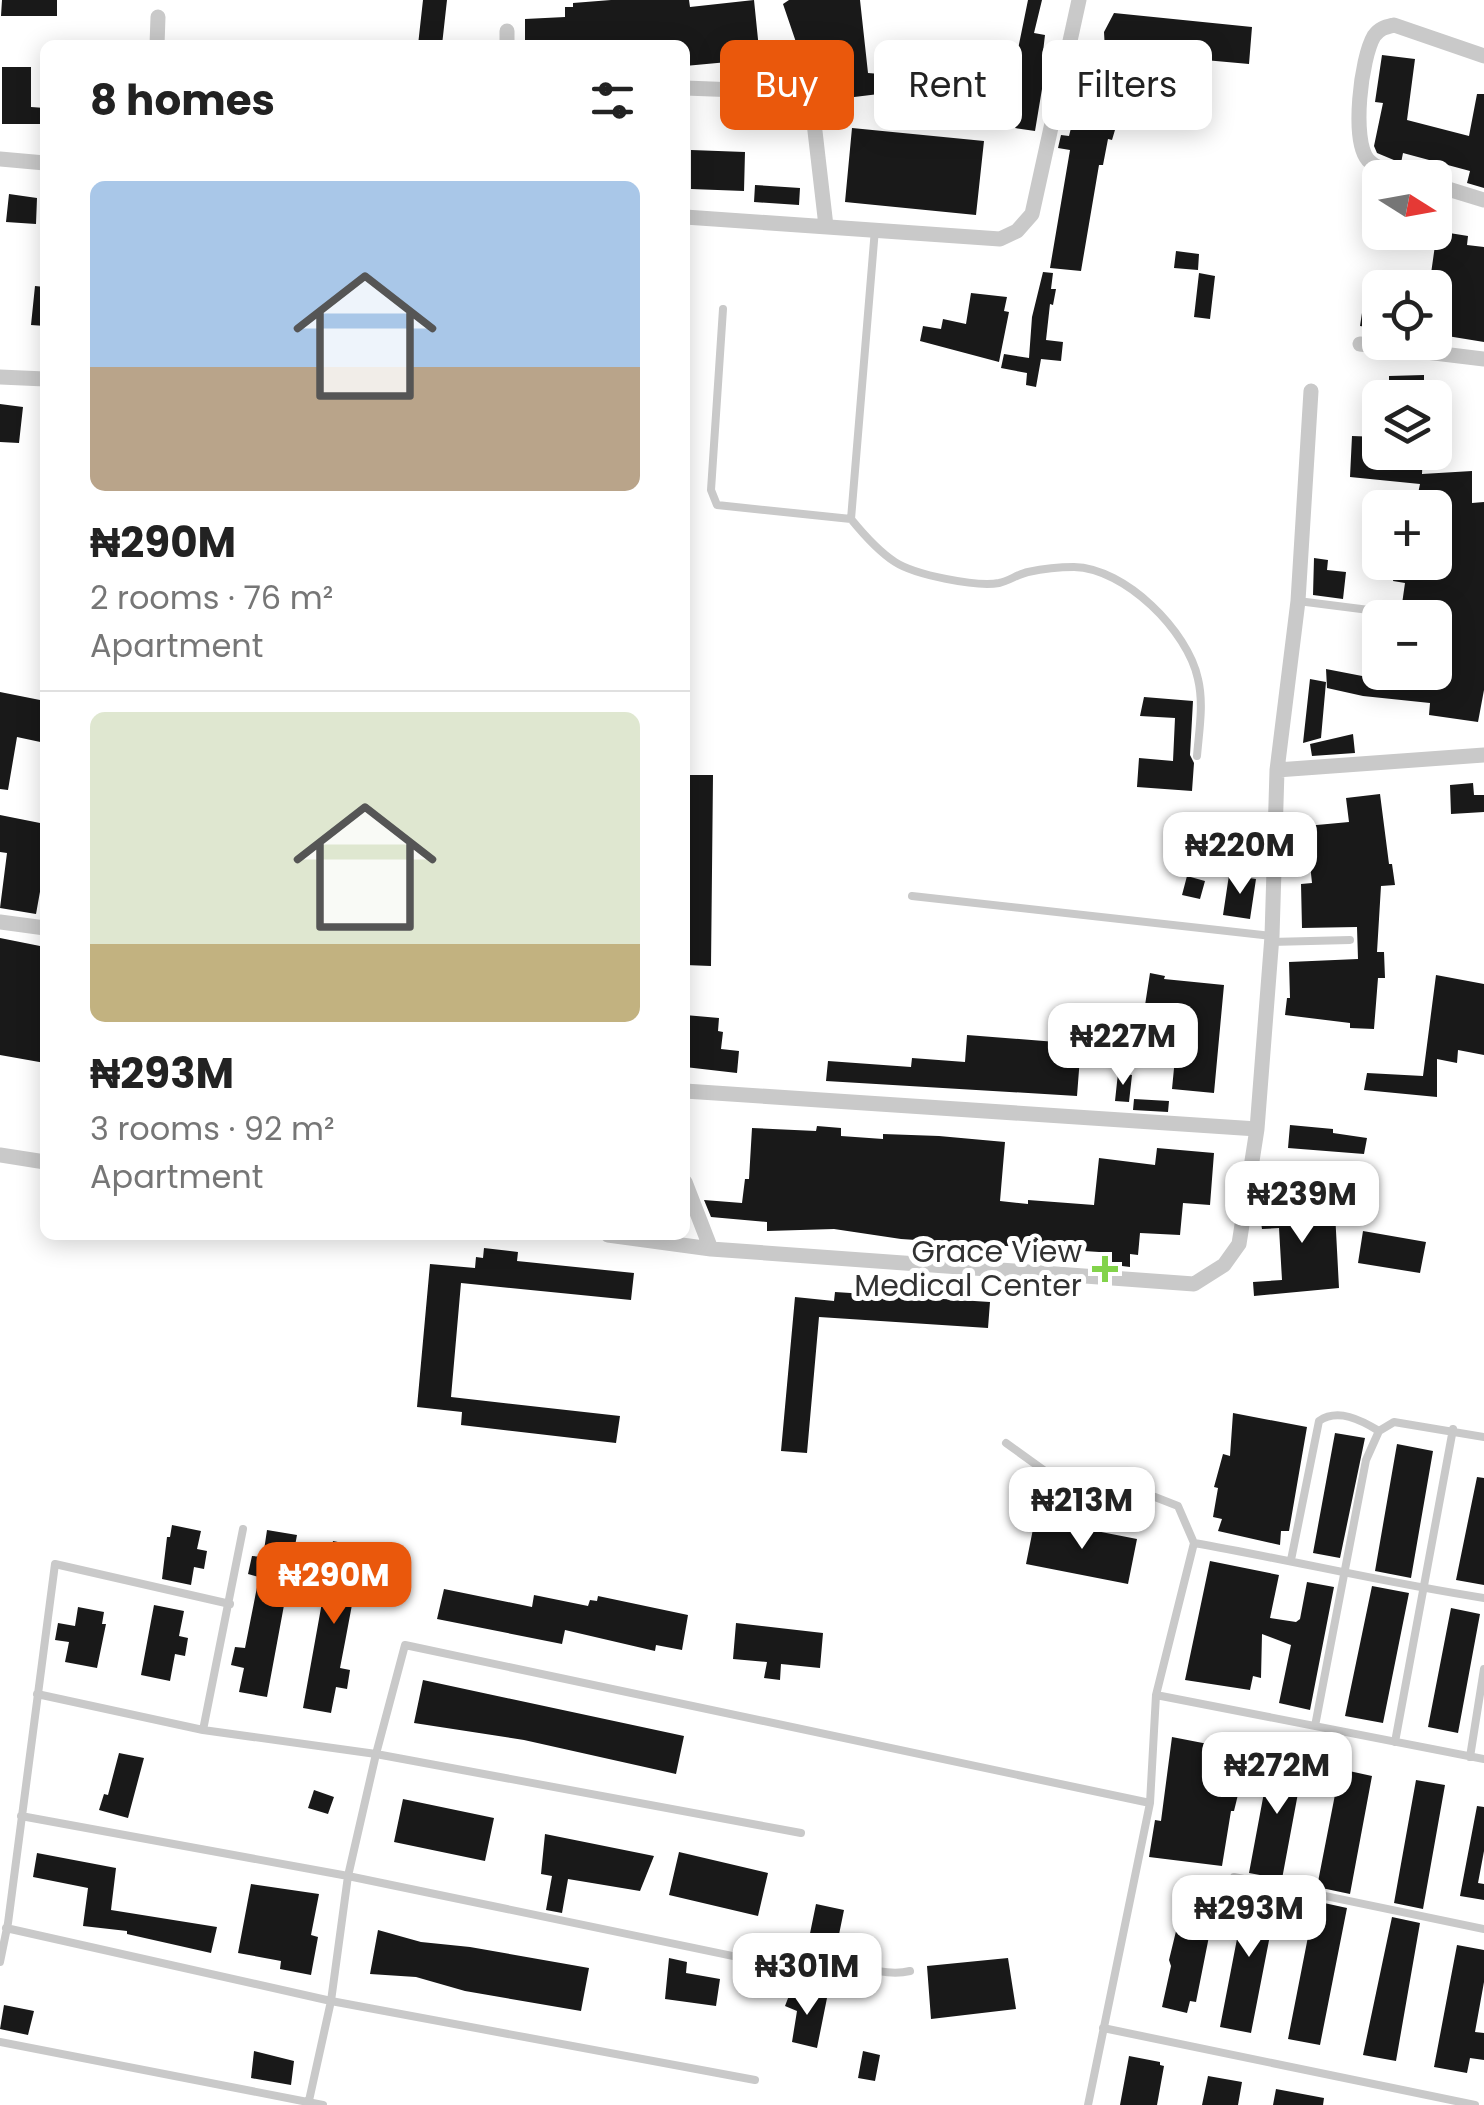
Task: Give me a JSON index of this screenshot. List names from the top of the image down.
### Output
{
  "places": {
    "health": ["Grace View Medical Center"]
  },
  "north": "right",
  "page": {
    "chip": ["Buy", "Rent", "Filters"],
    "heading": "8 homes",
    "map_buttons": ["+", "−"],
    "list": [
      {
        "name": "₦290M",
        "note": "2 rooms · 76 m² · Apartment"
      },
      {
        "name": "₦293M",
        "note": "3 rooms · 92 m² · Apartment"
      }
    ],
    "price": [
      "₦220M",
      "₦227M",
      "₦239M",
      "₦213M",
      "₦290M",
      "₦272M",
      "₦293M",
      "₦301M"
    ]
  }
}
